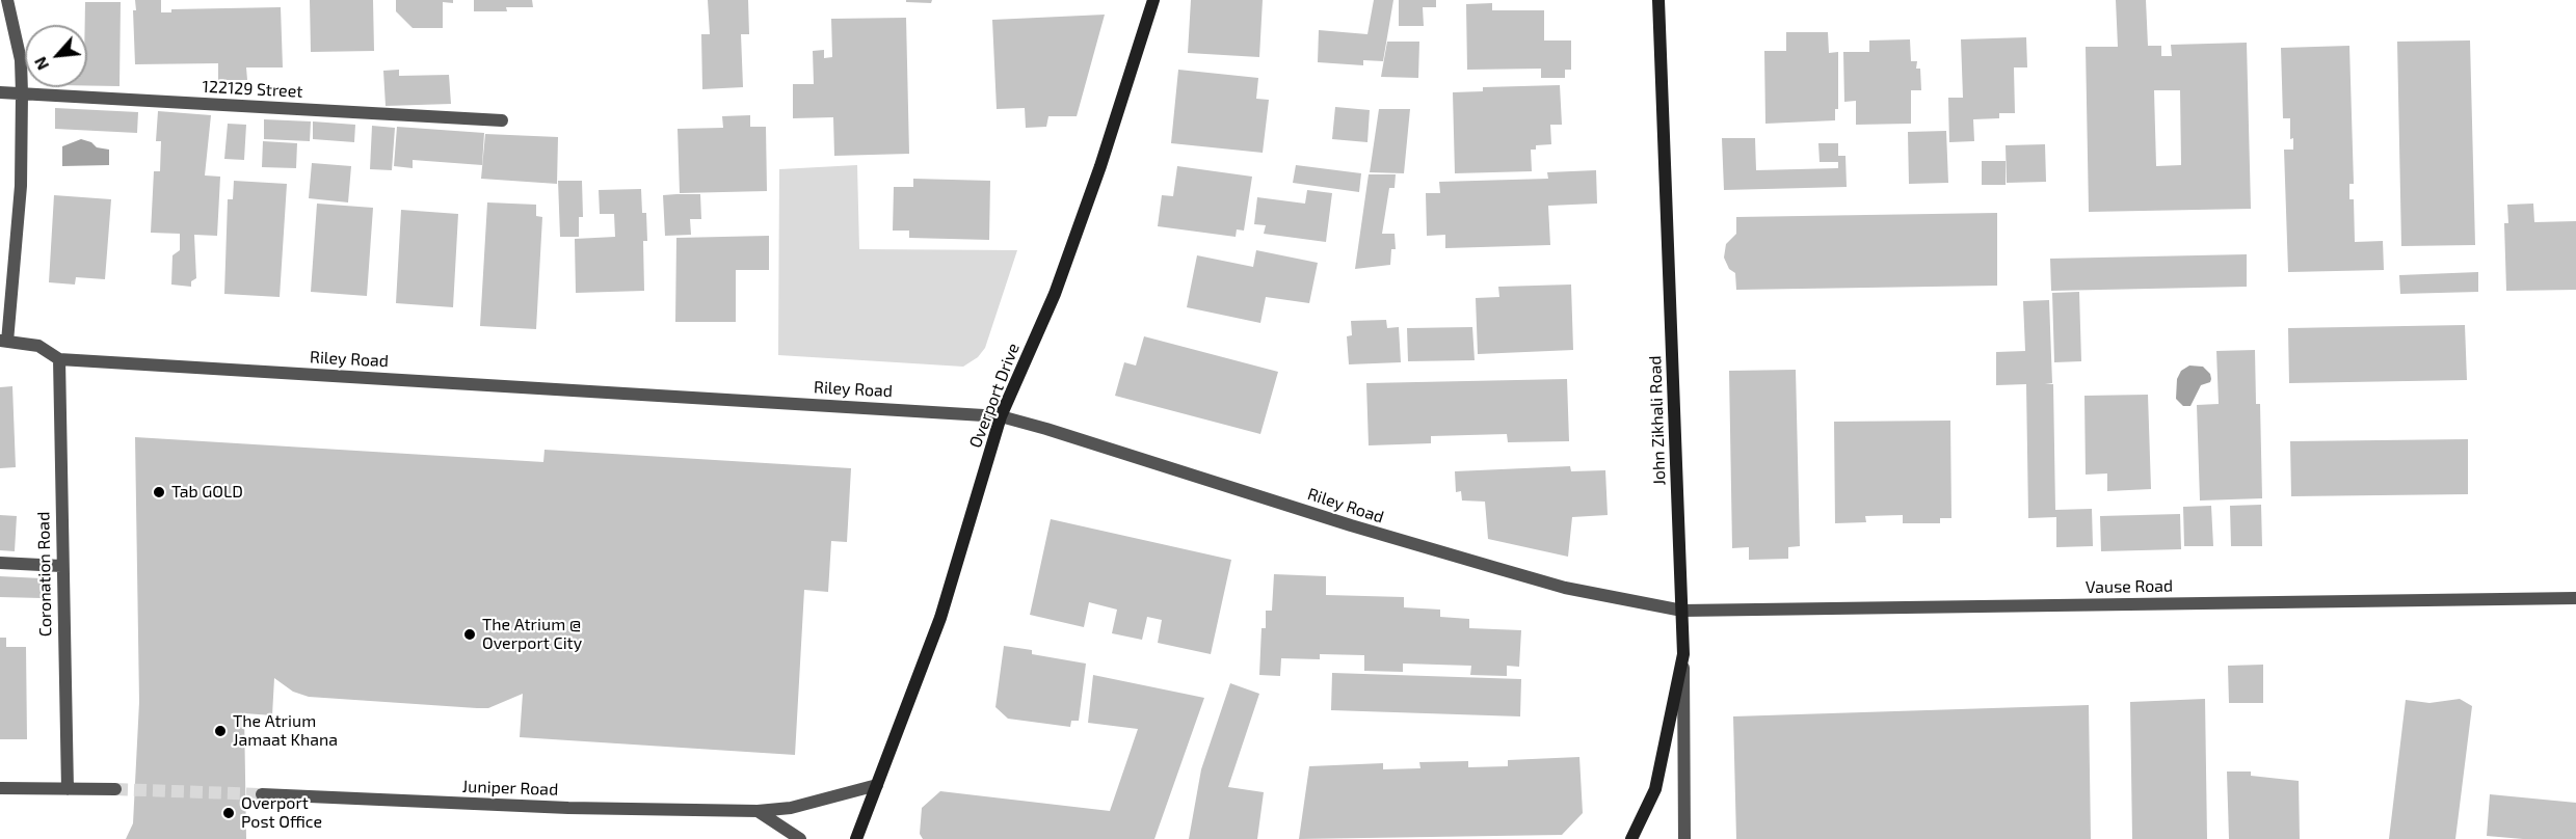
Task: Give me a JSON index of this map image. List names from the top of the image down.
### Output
{
  "streets": {
    "main road": ["Overport Drive", "John Zikhali Road"],
    "street": [
      "122129 Street",
      "Riley Road",
      "Coronation Road",
      "Vause Road",
      "Juniper Road"
    ]
  },
  "crossings": [
    ["Riley Road", "Overport Drive"],
    ["Riley Road", "John Zikhali Road"],
    ["Riley Road", "Coronation Road"],
    ["Riley Road", "Vause Road"],
    ["Overport Drive", "Juniper Road"],
    ["John Zikhali Road", "Vause Road"]
  ],
  "places": [
    "Tab GOLD",
    "The Atrium @ Overport City",
    "The Atrium Jamaat Khana",
    "Overport Post Office"
  ],
  "north": "bottom left"
}
